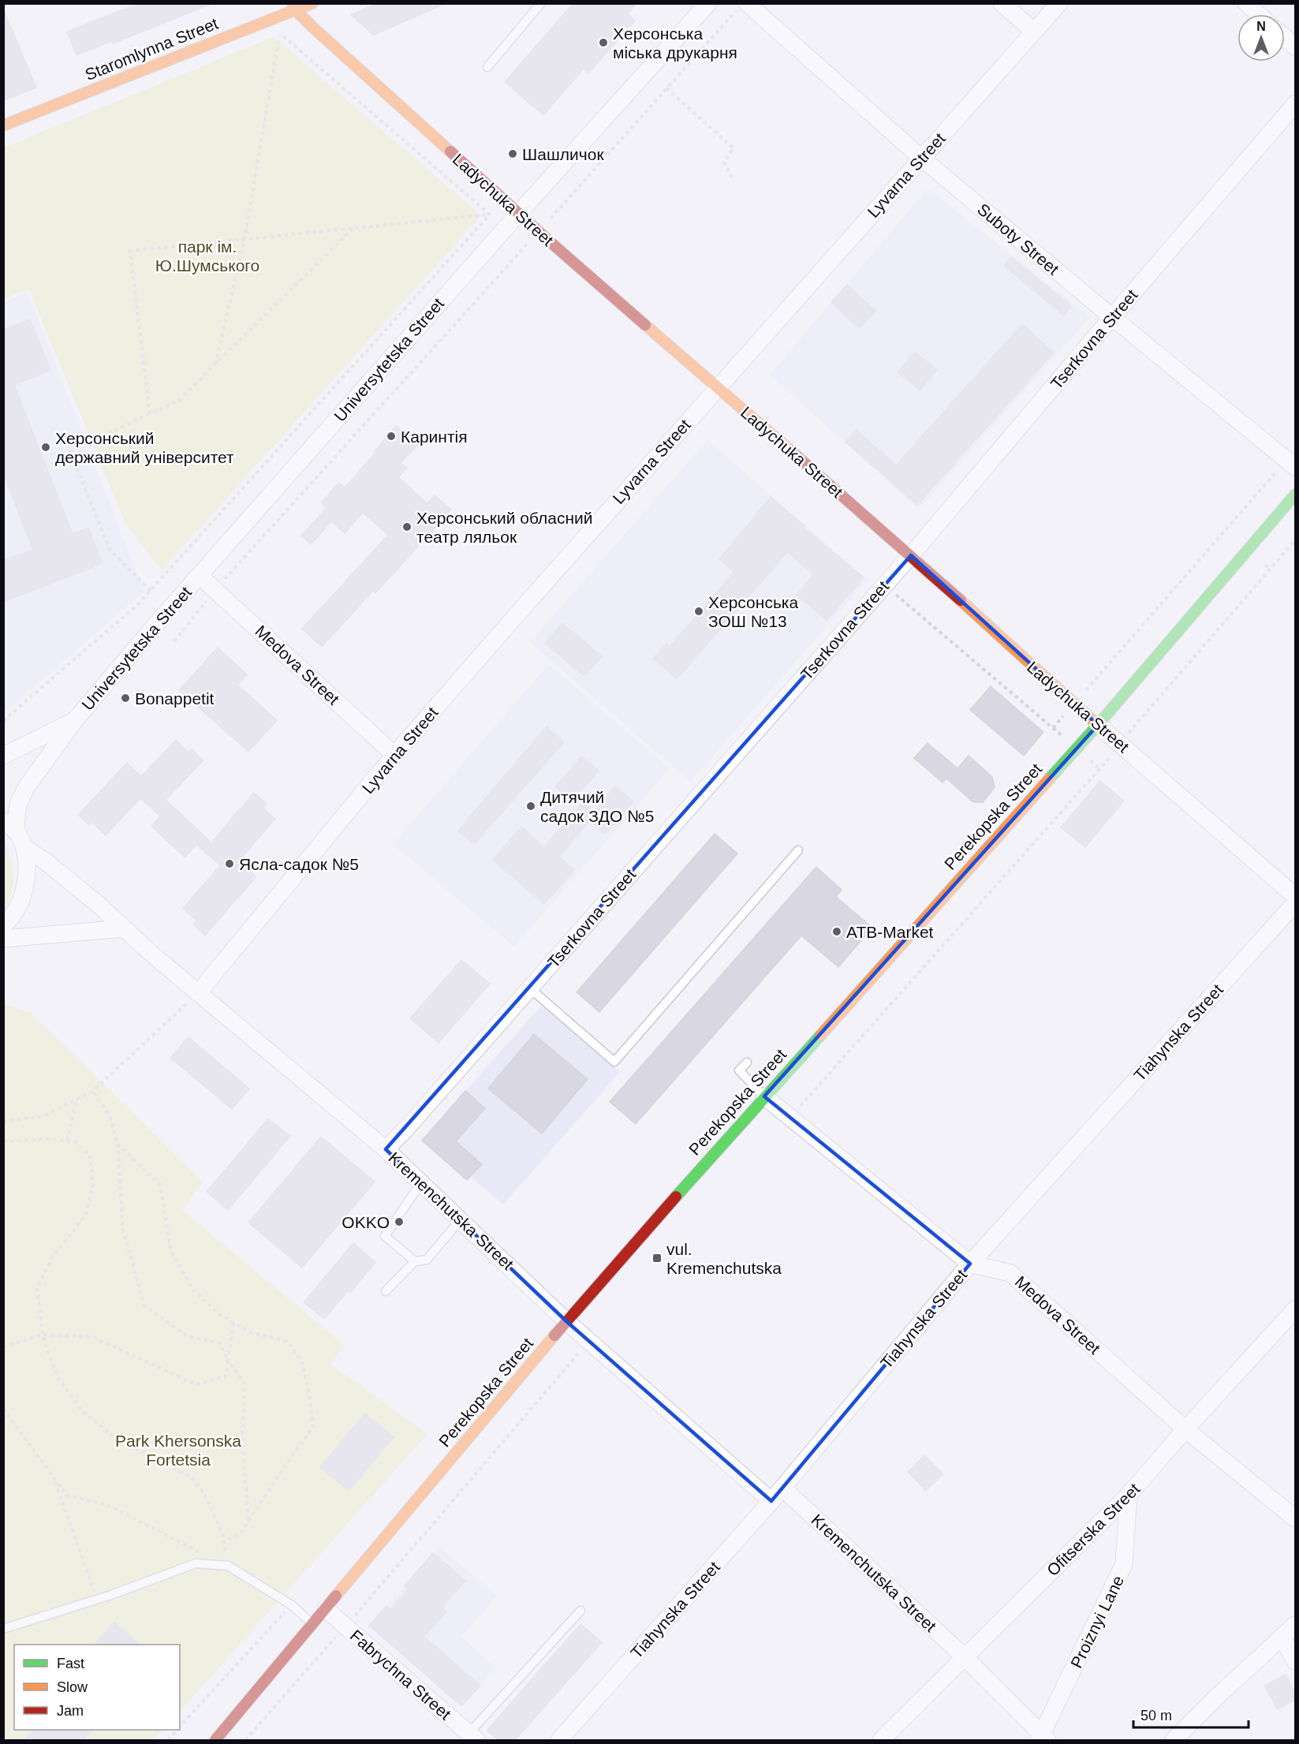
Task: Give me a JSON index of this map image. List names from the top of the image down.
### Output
{
  "streets": {
    "main road": ["Staromlynna Street", "Ladychuka Street", "Perekopska Street"],
    "street": [
      "Lyvarna Street",
      "Suboty Street",
      "Tserkovna Street",
      "Universytetska Street",
      "Medova Street",
      "Tiahynska Street",
      "Kremenchutska Street",
      "Ofitserska Street",
      "Proiznyi Lane",
      "Fabrychna Street"
    ]
  },
  "crossings": [
    ["Staromlynna Street", "Ladychuka Street"],
    ["Lyvarna Street", "Ladychuka Street"],
    ["Lyvarna Street", "Suboty Street"],
    ["Lyvarna Street", "Medova Street"],
    ["Lyvarna Street", "Kremenchutska Street"],
    ["Ladychuka Street", "Tserkovna Street"],
    ["Ladychuka Street", "Universytetska Street"],
    ["Ladychuka Street", "Perekopska Street"],
    ["Suboty Street", "Tserkovna Street"],
    ["Tserkovna Street", "Kremenchutska Street"],
    ["Universytetska Street", "Medova Street"],
    ["Medova Street", "Perekopska Street"],
    ["Medova Street", "Tiahynska Street"],
    ["Medova Street", "Ofitserska Street"],
    ["Perekopska Street", "Kremenchutska Street"],
    ["Perekopska Street", "Fabrychna Street"],
    ["Tiahynska Street", "Kremenchutska Street"],
    ["Kremenchutska Street", "Ofitserska Street"],
    ["Kremenchutska Street", "Proiznyi Lane"],
    ["Ofitserska Street", "Proiznyi Lane"]
  ],
  "parks": ["парк ім. Ю.Шумського", "Park Khersonska Fortetsia"],
  "places": {
    "other": [
      "Херсонська міська друкарня",
      "Шашличок",
      "Каринтія",
      "Херсонський державний університет",
      "Херсонський обласний театр ляльок",
      "Херсонська ЗОШ №13",
      "Bonappetit",
      "Дитячий садок ЗДО №5",
      "Ясла-садок №5",
      "ATB-Market",
      "OKKO"
    ],
    "transit": ["vul. Kremenchutska"]
  },
  "legend": ["Fast", "Slow", "Jam"],
  "scale_bar": "50 m",
  "north": "top"
}
